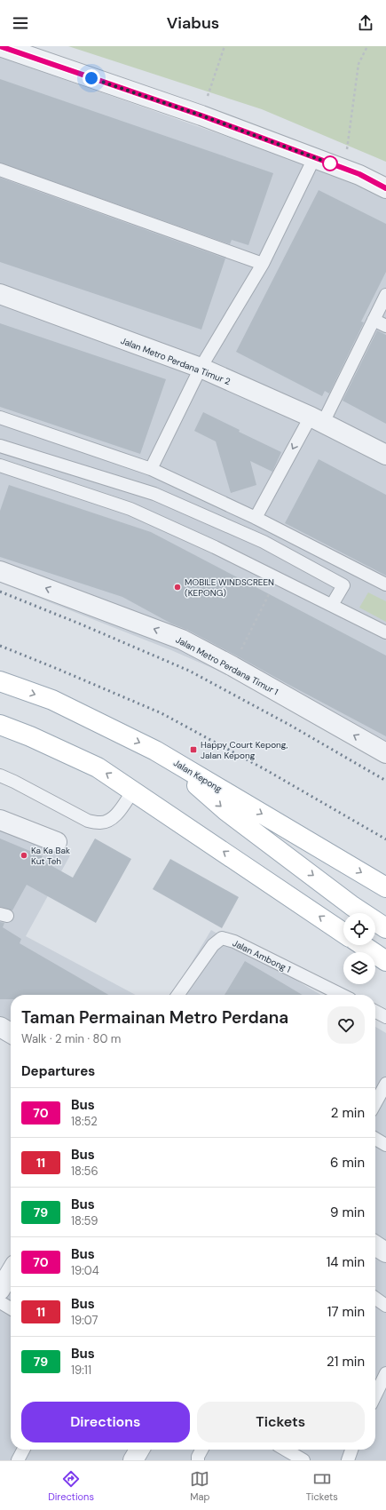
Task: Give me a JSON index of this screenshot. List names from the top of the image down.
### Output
{
  "streets": {
    "main road": ["Jalan Kepong"],
    "street": ["Jalan Metro Perdana Timur 2", "Jalan Metro Perdana Timur 1"],
    "lane": ["Jalan Ambong 1"]
  },
  "one_way": ["Jalan Metro Perdana Timur 1"],
  "places": {
    "other": ["MOBILE WINDSCREEN (KEPONG)", "Ka Ka Bak Kut Teh"],
    "transit": ["Happy Court Kepong, Jalan Kepong"]
  },
  "lines": ["bus line 70"],
  "page": {
    "header": "Viabus",
    "heading": [
      ["Taman Permainan Metro Perdana", "Walk · 2 min · 80 m"],
      "Departures"
    ],
    "list": [
      {
        "mark": "70",
        "name": "Bus",
        "note": "18:52",
        "value": "2 min"
      },
      {
        "mark": "11",
        "name": "Bus",
        "note": "18:56",
        "value": "6 min"
      },
      {
        "mark": "79",
        "name": "Bus",
        "note": "18:59",
        "value": "9 min"
      },
      {
        "mark": "70",
        "name": "Bus",
        "note": "19:04",
        "value": "14 min"
      },
      {
        "mark": "11",
        "name": "Bus",
        "note": "19:07",
        "value": "17 min"
      },
      {
        "mark": "79",
        "name": "Bus",
        "note": "19:11",
        "value": "21 min"
      }
    ],
    "buttons": ["Directions", "Tickets"],
    "tabs": ["Directions", "Map", "Tickets"]
  }
}
